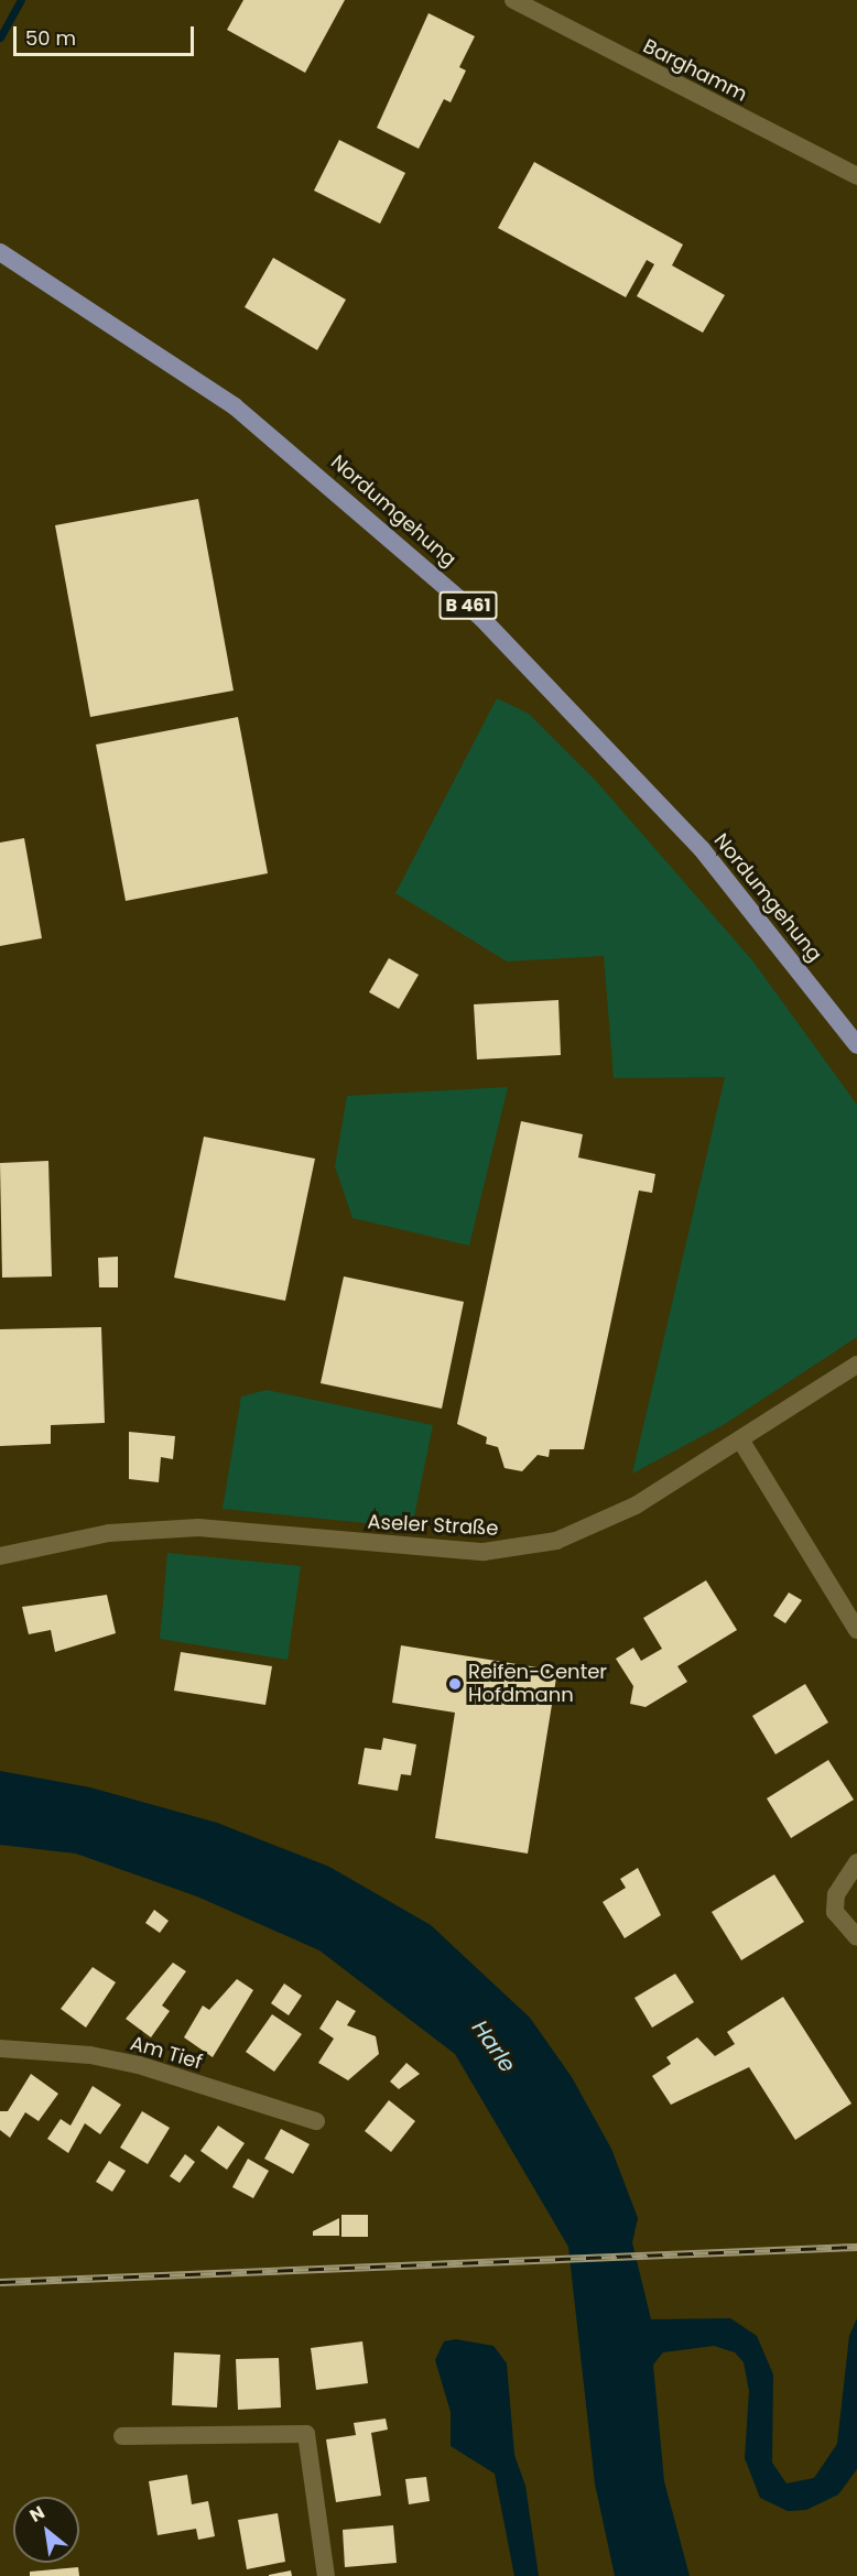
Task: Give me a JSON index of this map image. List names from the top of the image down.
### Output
{
  "streets": {
    "main road": ["Nordumgehung", "B 461"],
    "street": ["Barghamm", "Aseler Straße", "Am Tief"]
  },
  "water": ["Harle"],
  "places": ["Reifen-Center Hofdmann"],
  "scale_bar": "50 m",
  "north": "top left"
}
